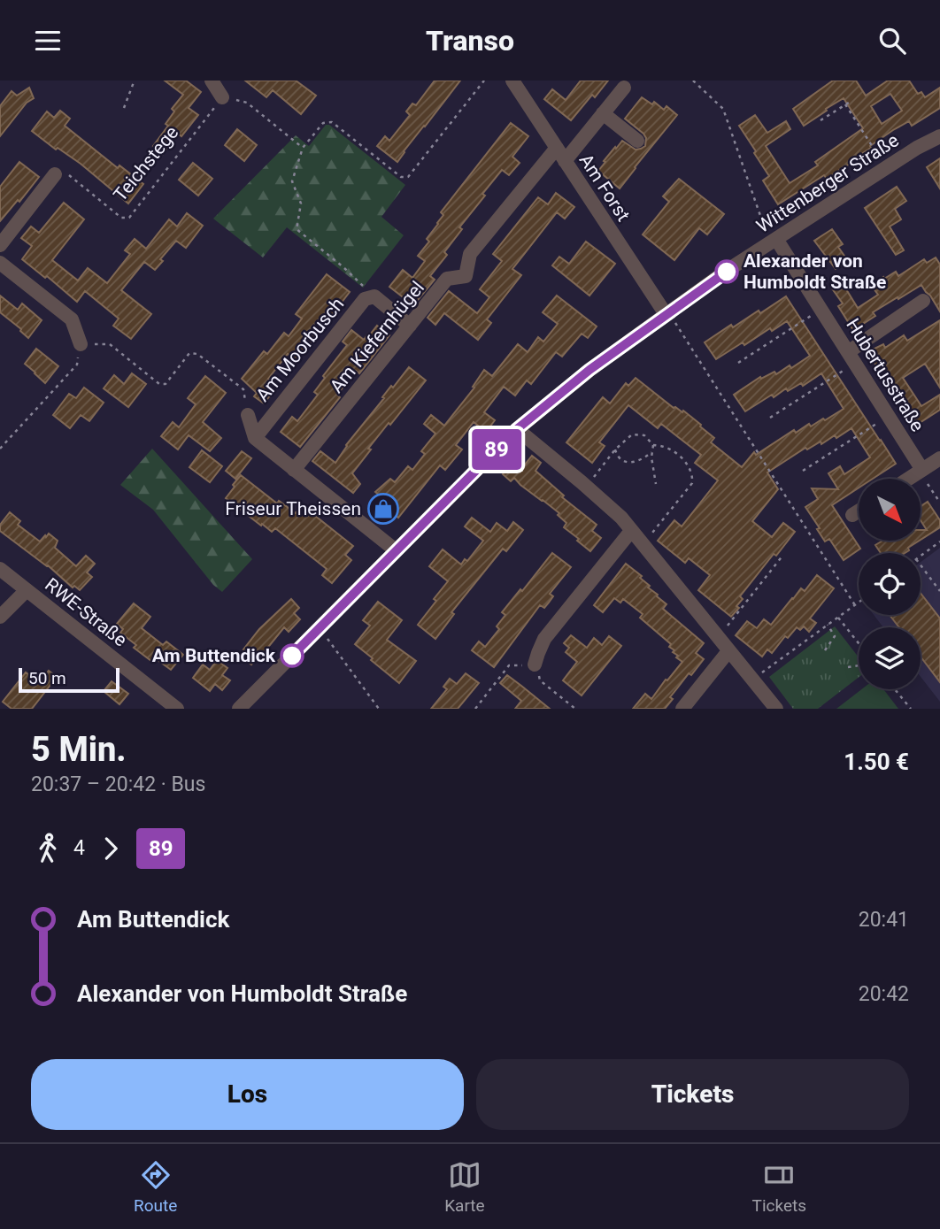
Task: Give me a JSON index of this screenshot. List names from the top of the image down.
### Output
{
  "streets": {
    "street": [
      "Wittenberger Straße",
      "Am Forst",
      "Am Kiefernhügel",
      "Am Moorbusch",
      "Hubertusstraße",
      "RWE-Straße"
    ],
    "path": ["Teichstege"]
  },
  "crossings": [
    ["Wittenberger Straße", "Am Forst"],
    ["Wittenberger Straße", "Hubertusstraße"],
    ["Am Forst", "Am Kiefernhügel"]
  ],
  "places": {
    "other": ["Alexander von Humboldt Straße", "Am Buttendick"],
    "shop": ["Friseur Theissen"]
  },
  "lines": ["bus line 89"],
  "scale_bar": "50 m",
  "north": "bottom right",
  "page": {
    "header": "Transo",
    "on_map": "89",
    "scale": "50 m",
    "heading": ["5 Min.", "20:37 – 20:42 · Bus", "1.50 €"],
    "legs": ["4", "89"],
    "list": [
      {
        "name": "Am Buttendick",
        "value": "20:41"
      },
      {
        "name": "Alexander von Humboldt Straße",
        "value": "20:42"
      }
    ],
    "buttons": ["Los", "Tickets"],
    "tabs": ["Route", "Karte", "Tickets"]
  }
}
